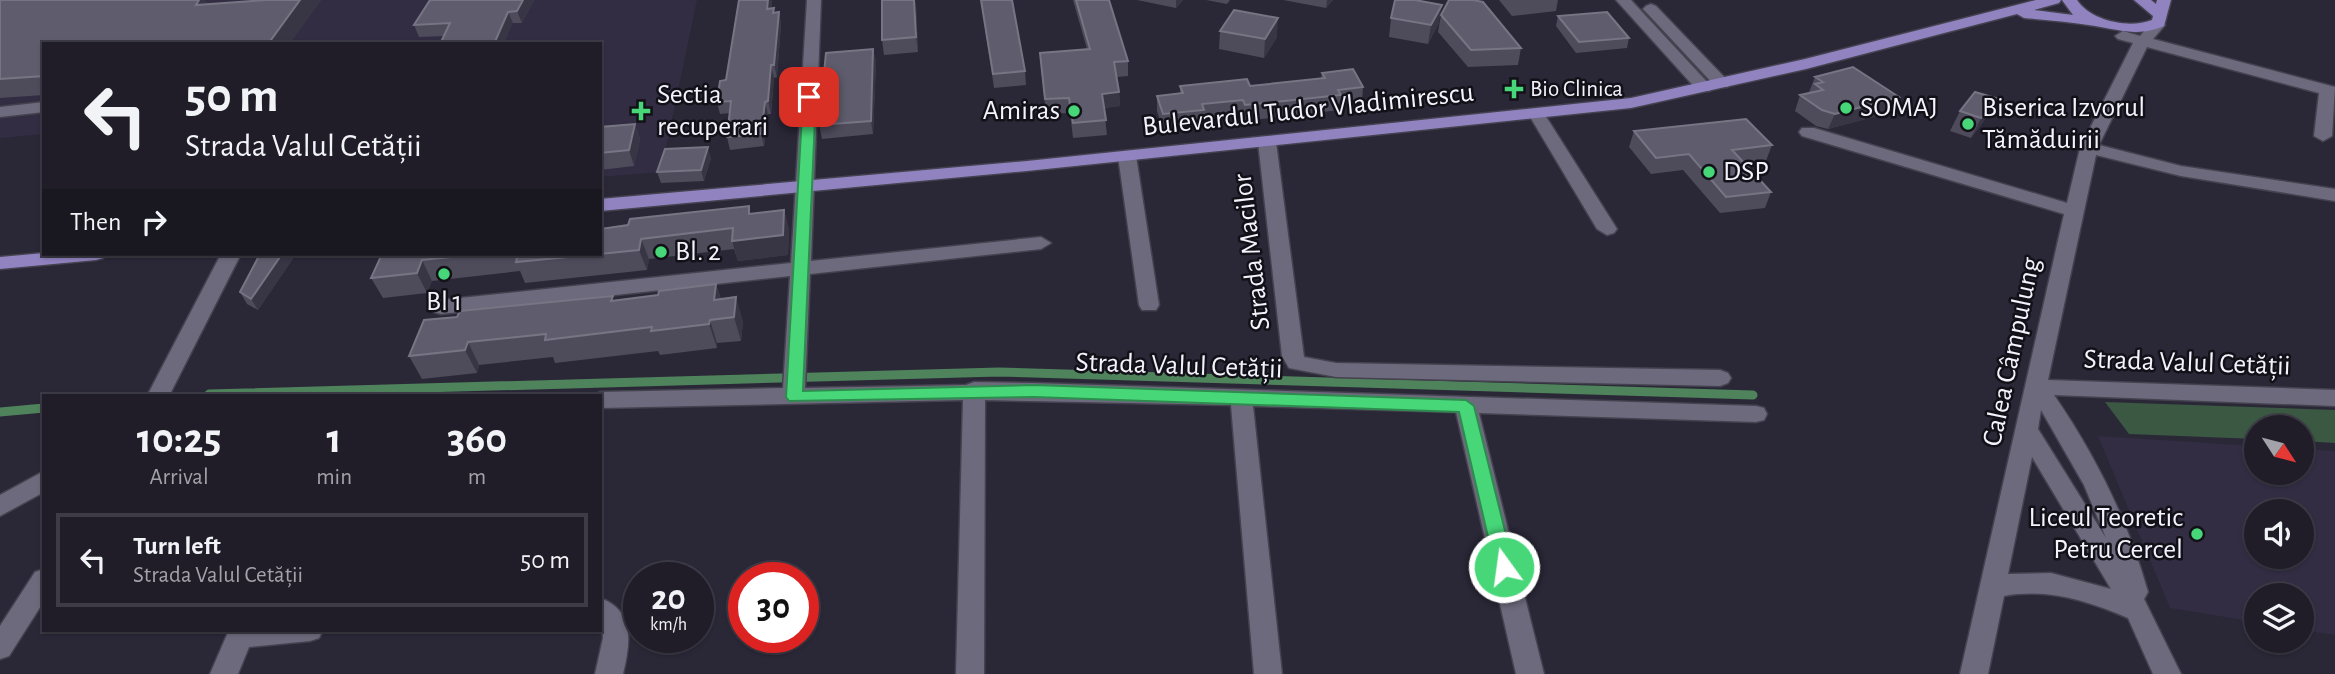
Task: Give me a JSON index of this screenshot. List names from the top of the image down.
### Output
{
  "streets": {
    "main road": ["Bulevardul Tudor Vladimirescu"],
    "street": ["Strada Macilor", "Calea Câmpulung", "Strada Valul Cetății"]
  },
  "crossings": [
    ["Bulevardul Tudor Vladimirescu", "Strada Macilor"],
    ["Bulevardul Tudor Vladimirescu", "Calea Câmpulung"],
    ["Strada Macilor", "Strada Valul Cetății"],
    ["Calea Câmpulung", "Strada Valul Cetății"]
  ],
  "places": {
    "health": ["Bio Clinica", "Sectia recuperari"],
    "other": [
      "SOMAJ",
      "Amiras",
      "Biserica Izvorul Tămăduirii",
      "DSP",
      "Bl. 2",
      "Bl 1",
      "Liceul Teoretic Petru Cercel"
    ]
  },
  "north": "bottom right",
  "page": {
    "turn": ["50 m", "Strada Valul Cetății"],
    "then": "Then",
    "eta": [
      "10:25",
      "Arrival",
      "1",
      "min",
      "360",
      "m"
    ],
    "list": [
      {
        "name": "Turn left",
        "note": "Strada Valul Cetății",
        "value": "50 m"
      }
    ],
    "speed": "20 km/h",
    "limit": "30"
  }
}
